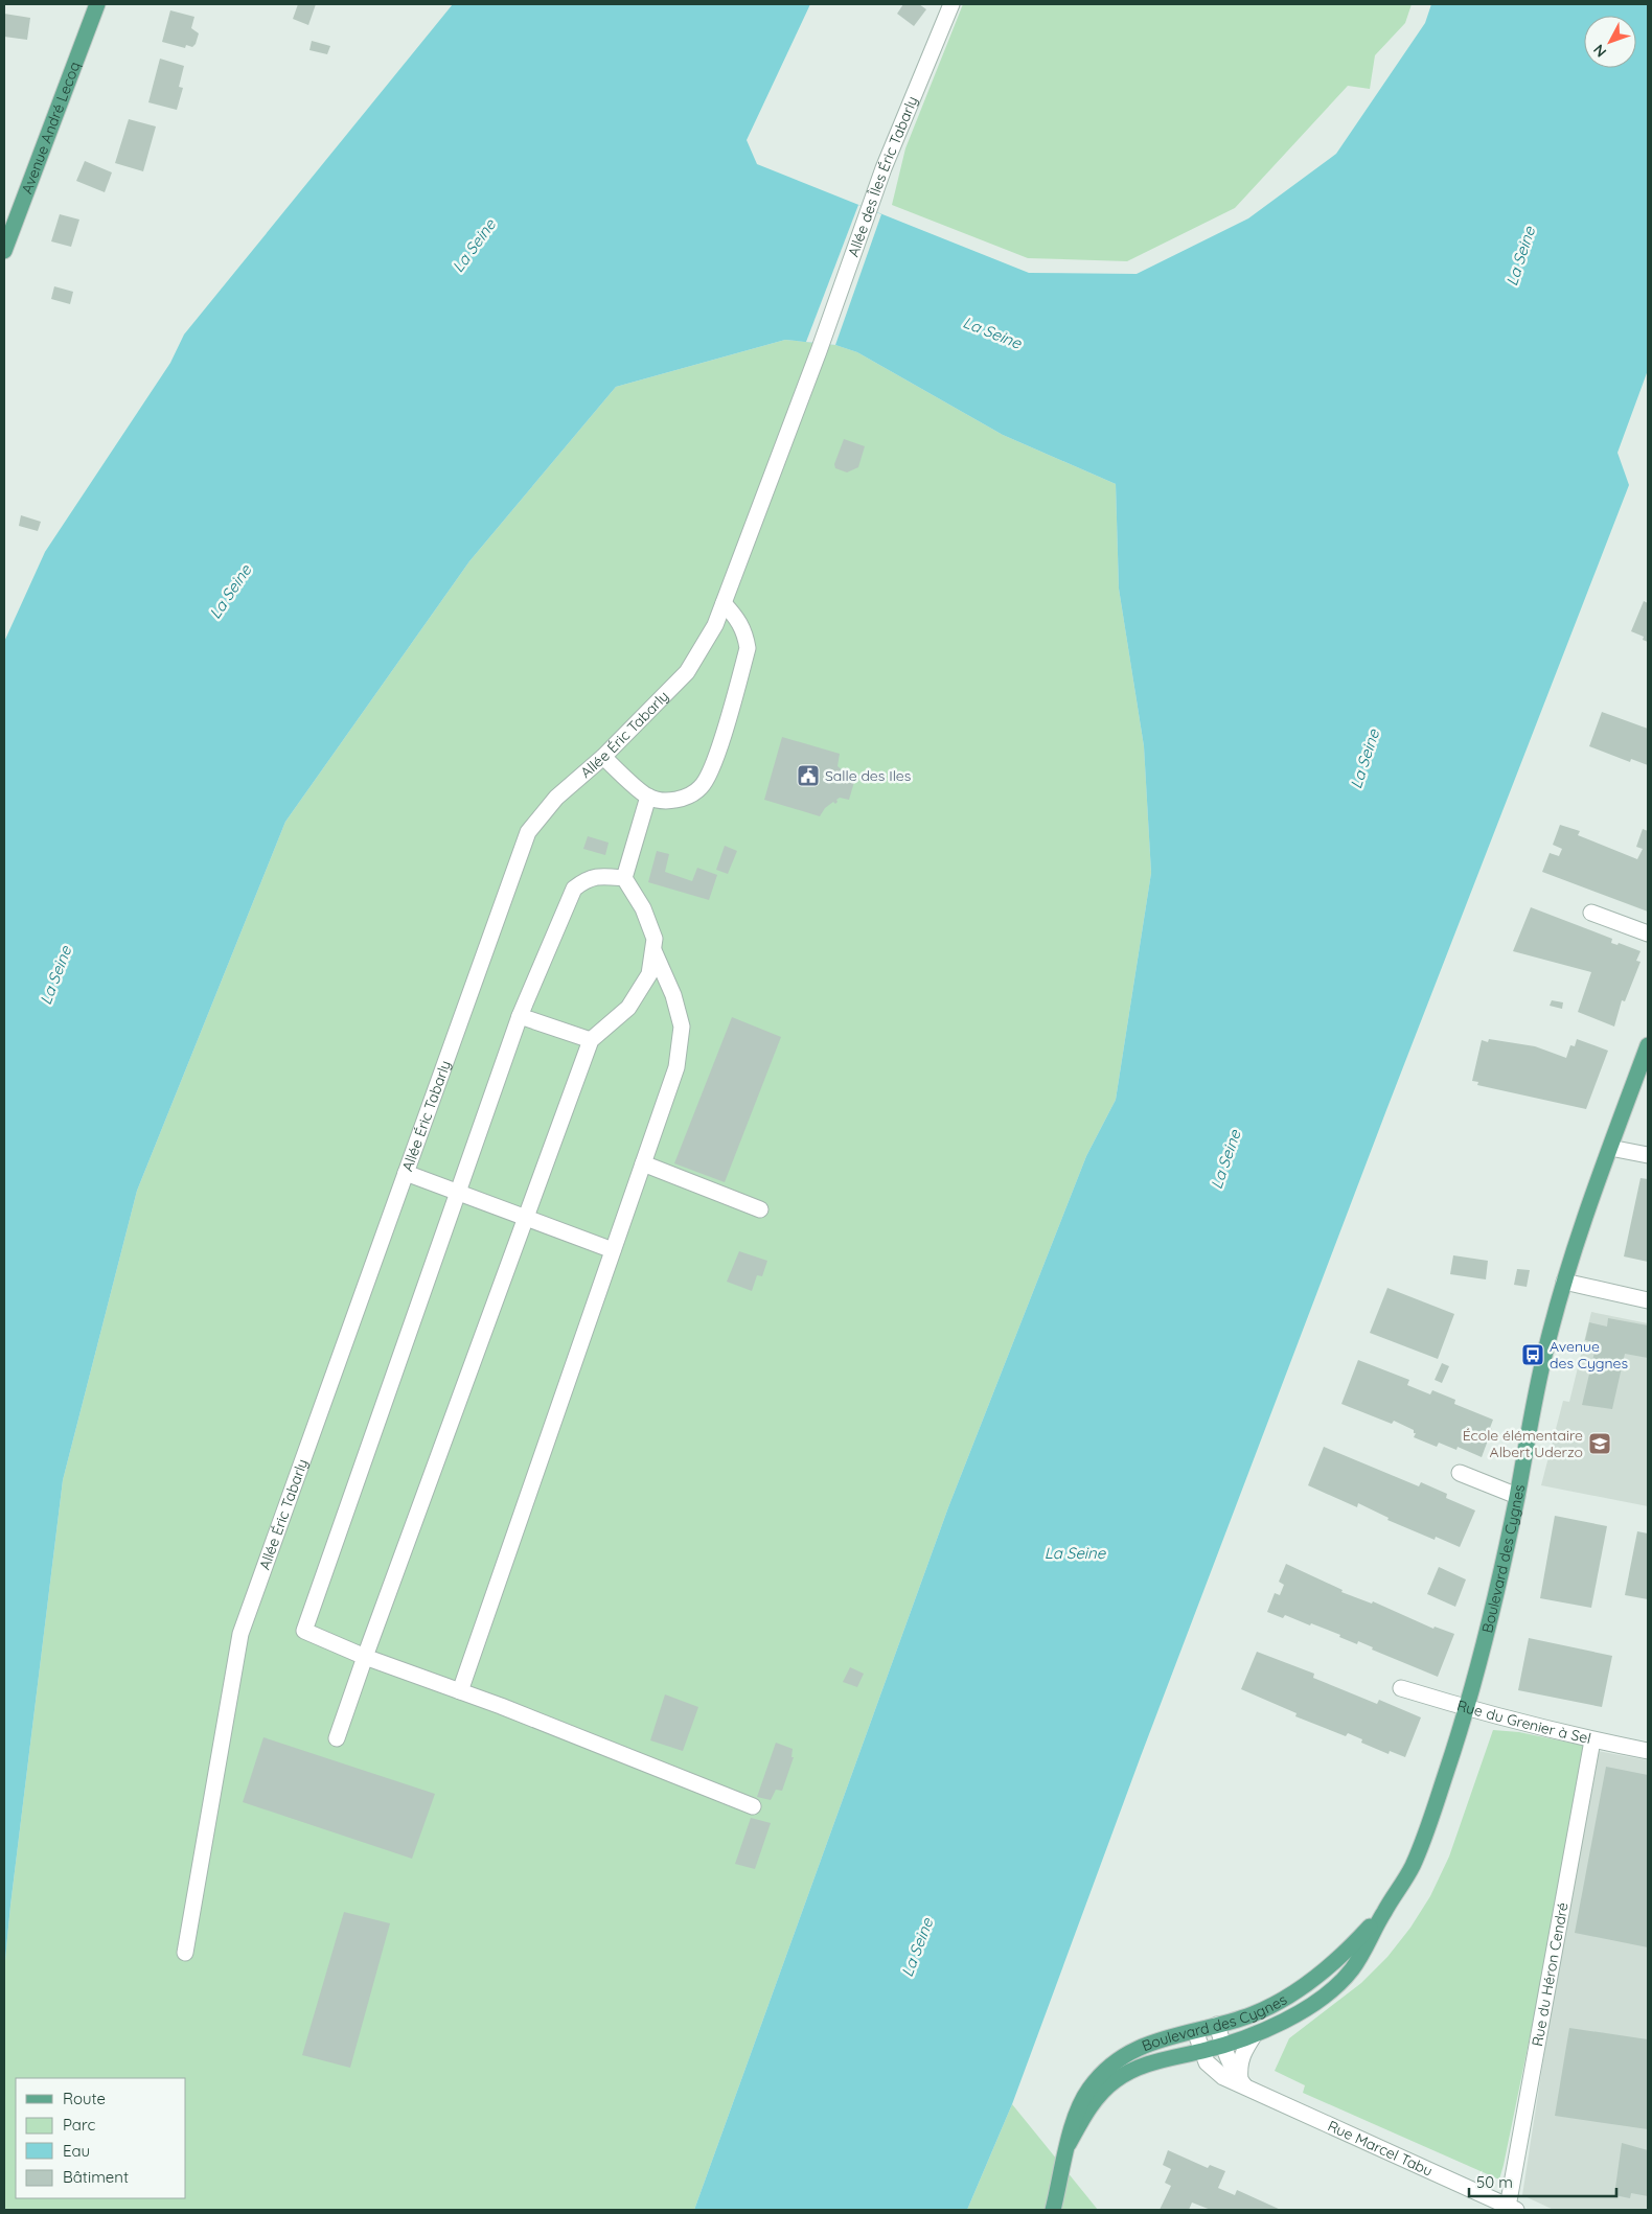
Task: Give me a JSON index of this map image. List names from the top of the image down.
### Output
{
  "streets": {
    "main road": ["Avenue André Lecoq", "Boulevard des Cygnes"],
    "street": [
      "Allée des Îles Éric Tabarly",
      "Allée Éric Tabarly",
      "Rue du Grenier à Sel",
      "Rue du Héron Cendré",
      "Rue Marcel Tabu"
    ]
  },
  "crossings": [
    ["Allée des Îles Éric Tabarly", "Allée Éric Tabarly"],
    ["Boulevard des Cygnes", "Rue du Grenier à Sel"],
    ["Boulevard des Cygnes", "Rue Marcel Tabu"],
    ["Rue du Grenier à Sel", "Rue du Héron Cendré"],
    ["Rue du Héron Cendré", "Rue Marcel Tabu"]
  ],
  "water": ["La Seine"],
  "places": {
    "public building": ["Salle des Iles"],
    "bus stop": ["Avenue des Cygnes"],
    "school or university": ["École élémentaire Albert Uderzo"]
  },
  "legend": [
    "Route",
    "Parc",
    "Eau",
    "Bâtiment"
  ],
  "scale_bar": "50 m",
  "north": "bottom left"
}
